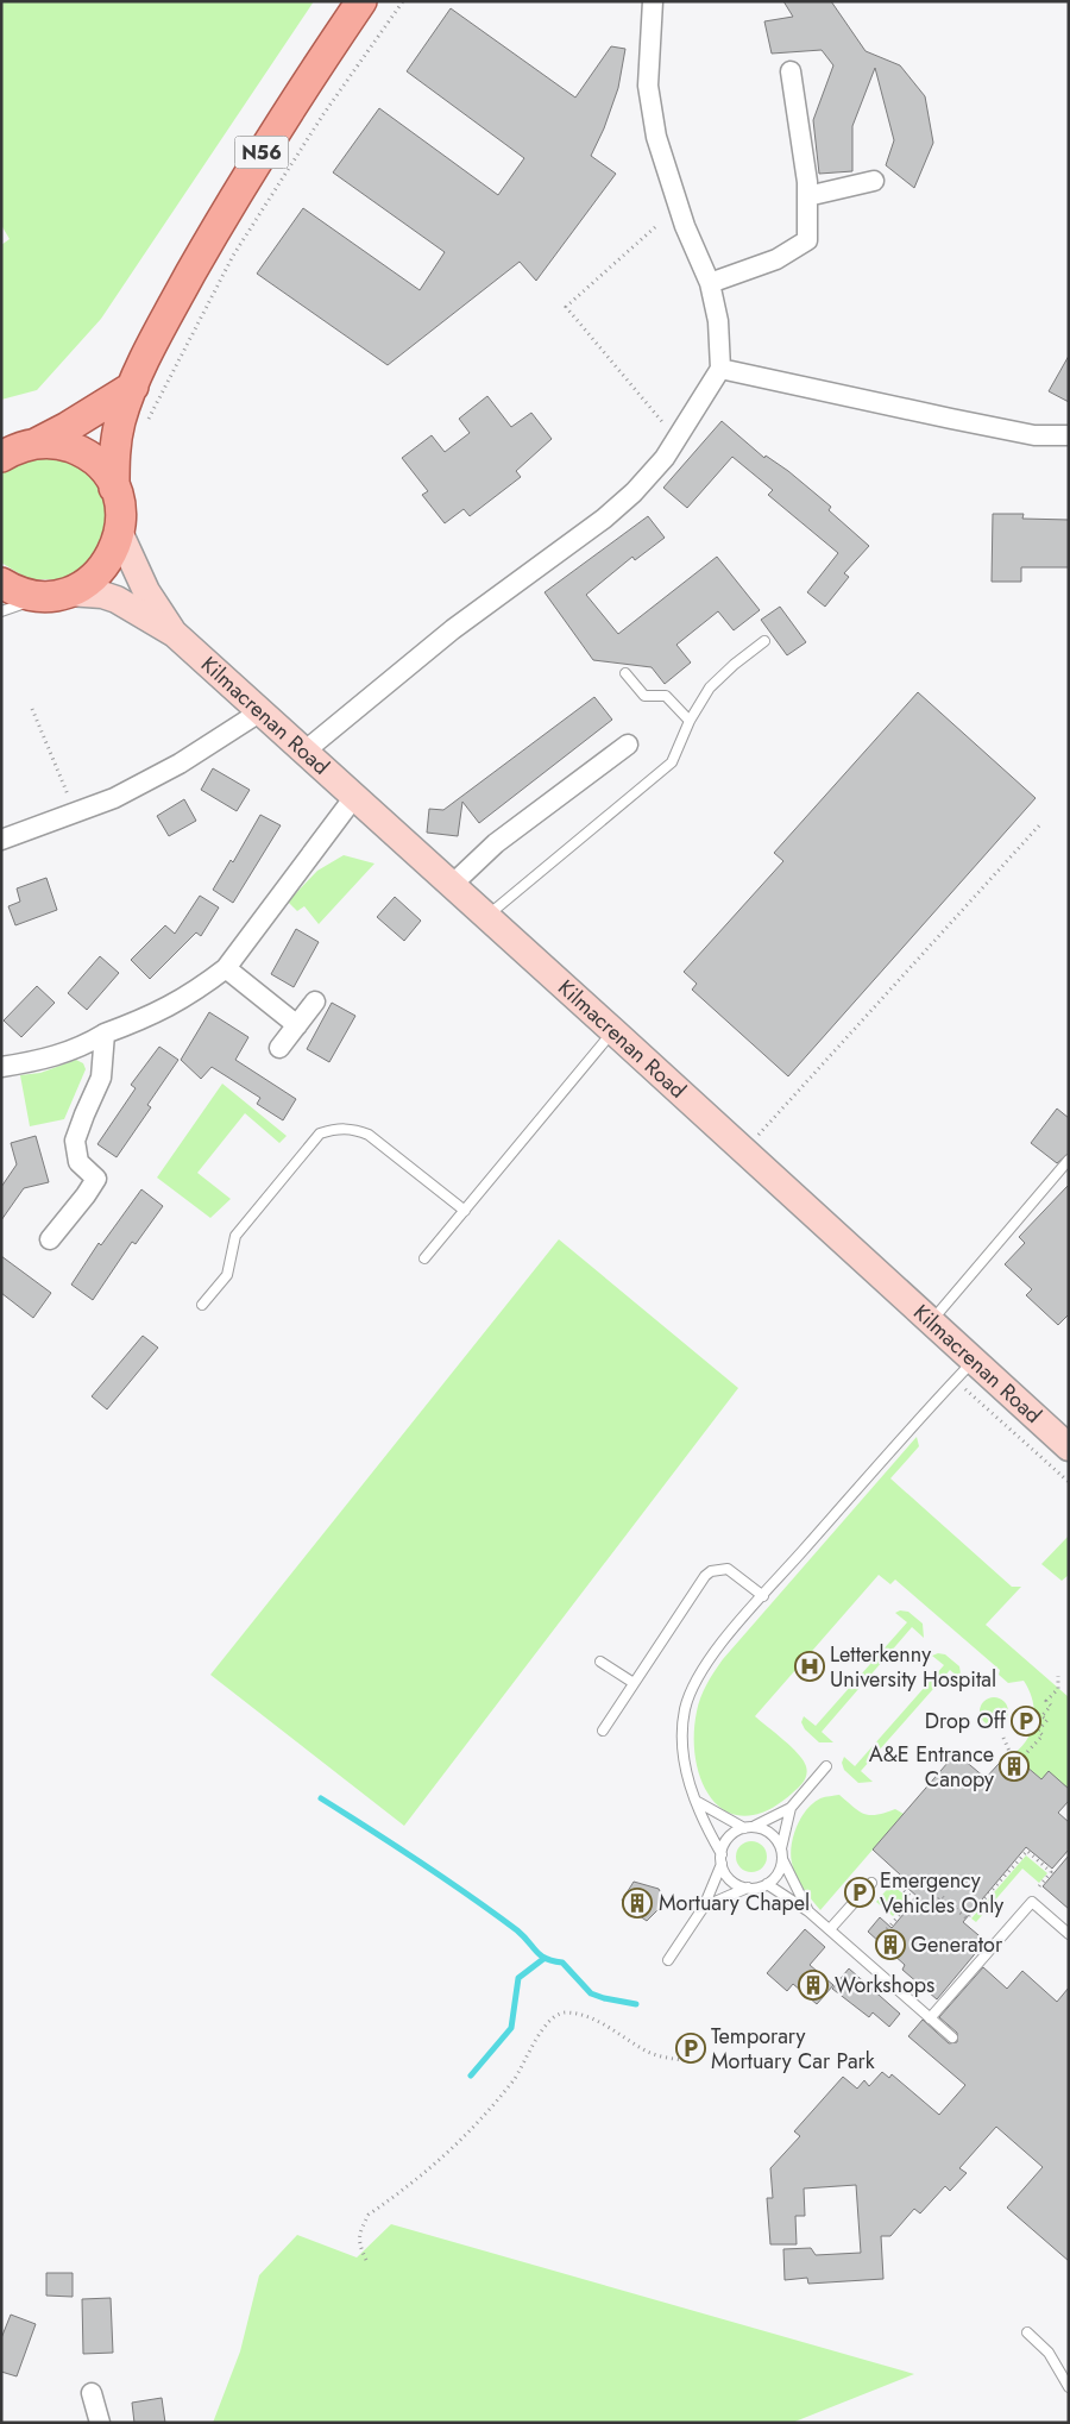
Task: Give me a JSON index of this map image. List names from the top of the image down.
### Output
{
  "streets": {
    "main road": ["N56", "Kilmacrenan Road"]
  },
  "crossings": [
    ["N56", "Kilmacrenan Road"]
  ],
  "places": {
    "hospital": ["Letterkenny University Hospital"],
    "parking": ["Drop Off", "Emergency Vehicles Only", "Temporary Mortuary Car Park"],
    "building": [
      "A&E Entrance Canopy",
      "Mortuary Chapel",
      "Generator",
      "Workshops"
    ]
  }
}
